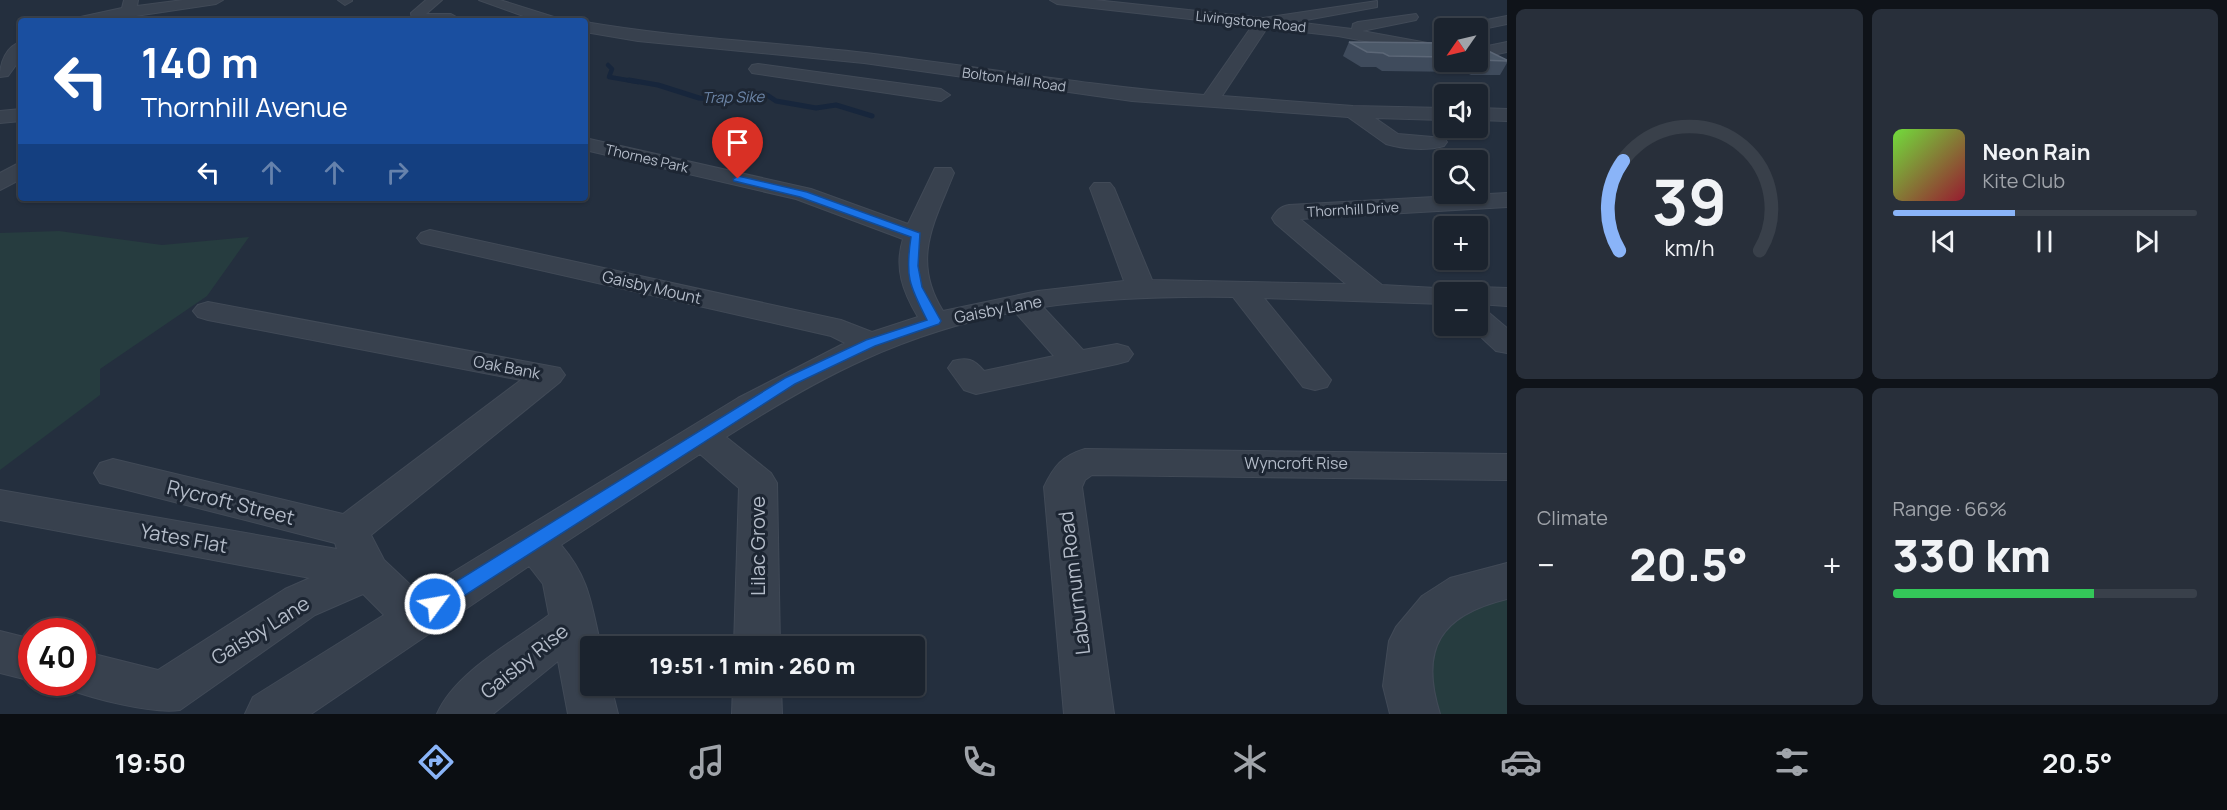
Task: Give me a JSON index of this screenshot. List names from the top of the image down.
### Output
{
  "streets": {
    "street": [
      "Livingstone Road",
      "Bolton Hall Road",
      "Thornes Park",
      "Thornhill Drive",
      "Gaisby Mount",
      "Gaisby Lane",
      "Oak Bank",
      "Wyncroft Rise",
      "Rycroft Street",
      "Yates Flat",
      "Lilac Grove",
      "Laburnum Road",
      "Gaisby Rise"
    ]
  },
  "crossings": [
    ["Thornhill Drive", "Gaisby Lane"],
    ["Gaisby Mount", "Gaisby Lane"],
    ["Gaisby Lane", "Yates Flat"],
    ["Gaisby Lane", "Lilac Grove"],
    ["Gaisby Lane", "Gaisby Rise"],
    ["Oak Bank", "Rycroft Street"],
    ["Wyncroft Rise", "Laburnum Road"]
  ],
  "water": ["Trap Sike"],
  "north": "bottom left",
  "page": {
    "map_buttons": ["+", "−"],
    "turn": ["140 m", "Thornhill Avenue"],
    "song": ["Neon Rain", "Kite Club"],
    "tile": [
      "Climate",
      ["Range · 66%", "330 km"]
    ],
    "heat": ["−", "20.5°", "+"],
    "limit": "40",
    "trip": "19:51 · 1 min · 260 m",
    "tabs": ["19:50", "20.5°"],
    "gauge": ["39", "km/h"]
  }
}
